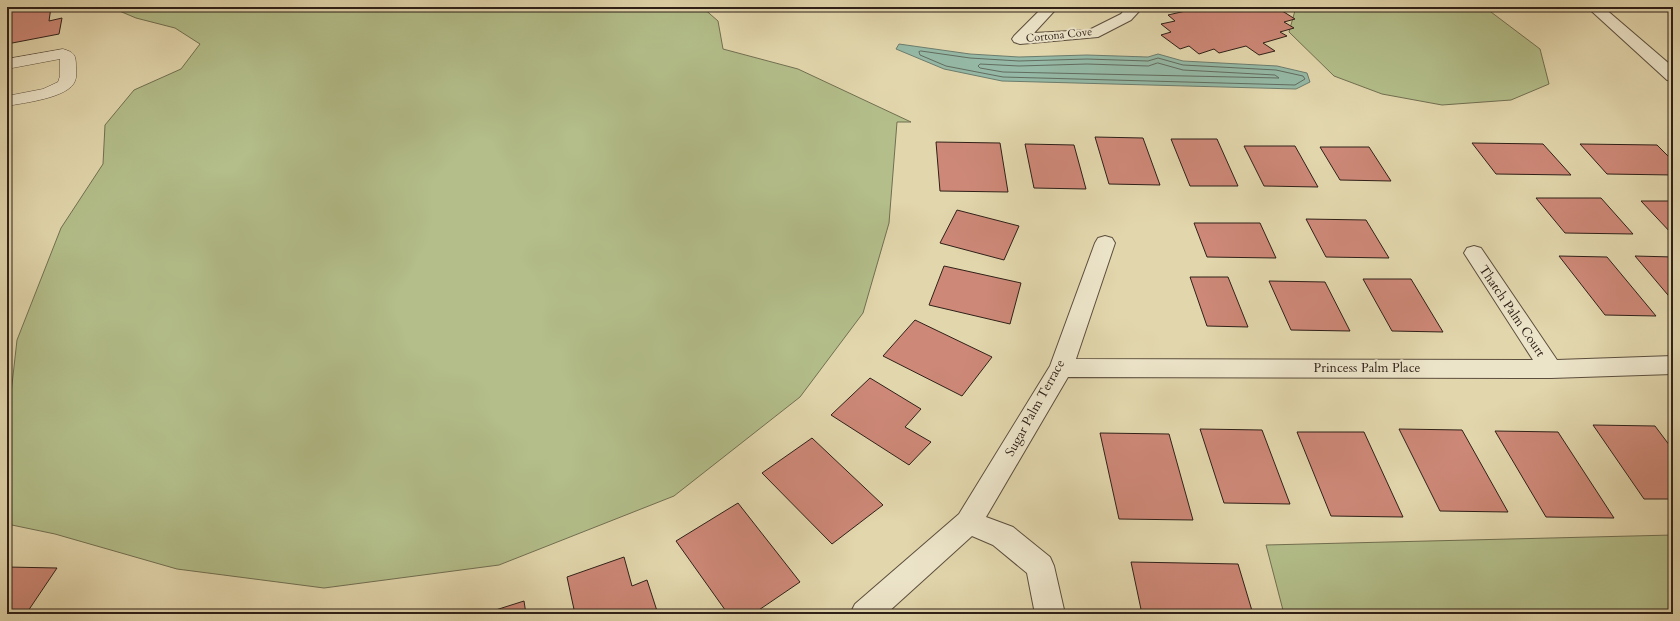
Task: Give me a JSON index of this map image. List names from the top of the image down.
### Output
{
  "streets": {
    "street": [
      "Cortona Cove",
      "Thatch Palm Court",
      "Princess Palm Place",
      "Sugar Palm Terrace"
    ]
  },
  "crossings": [
    ["Thatch Palm Court", "Princess Palm Place"],
    ["Princess Palm Place", "Sugar Palm Terrace"]
  ]
}
